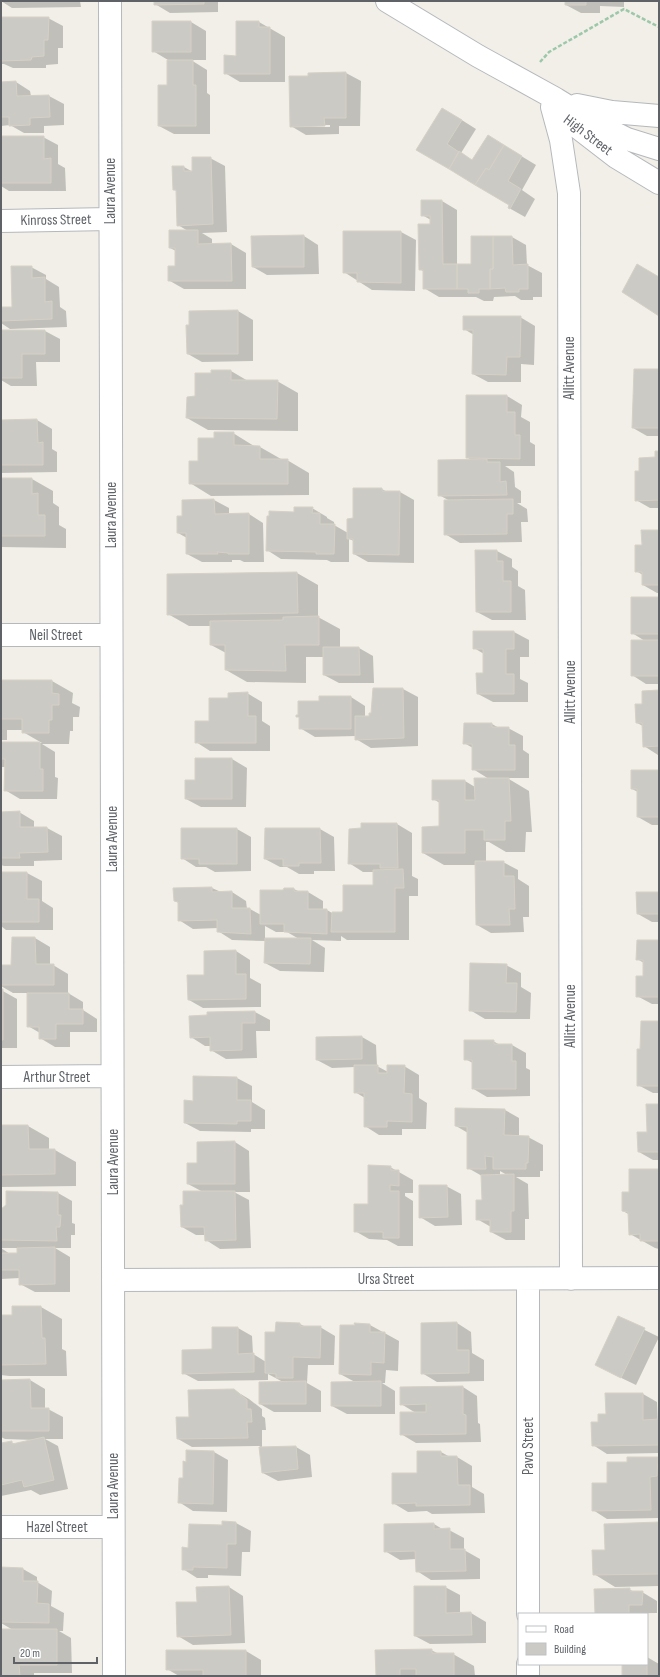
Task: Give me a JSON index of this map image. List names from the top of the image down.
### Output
{
  "streets": {
    "street": [
      "High Street",
      "Laura Avenue",
      "Kinross Street",
      "Allitt Avenue",
      "Neil Street",
      "Arthur Street",
      "Ursa Street",
      "Pavo Street",
      "Hazel Street"
    ]
  },
  "crossings": [
    ["High Street", "Allitt Avenue"],
    ["Laura Avenue", "Kinross Street"],
    ["Laura Avenue", "Neil Street"],
    ["Laura Avenue", "Arthur Street"],
    ["Laura Avenue", "Ursa Street"],
    ["Laura Avenue", "Hazel Street"],
    ["Allitt Avenue", "Ursa Street"],
    ["Ursa Street", "Pavo Street"]
  ],
  "legend": ["Road", "Building"],
  "scale_bar": "20 m"
}
